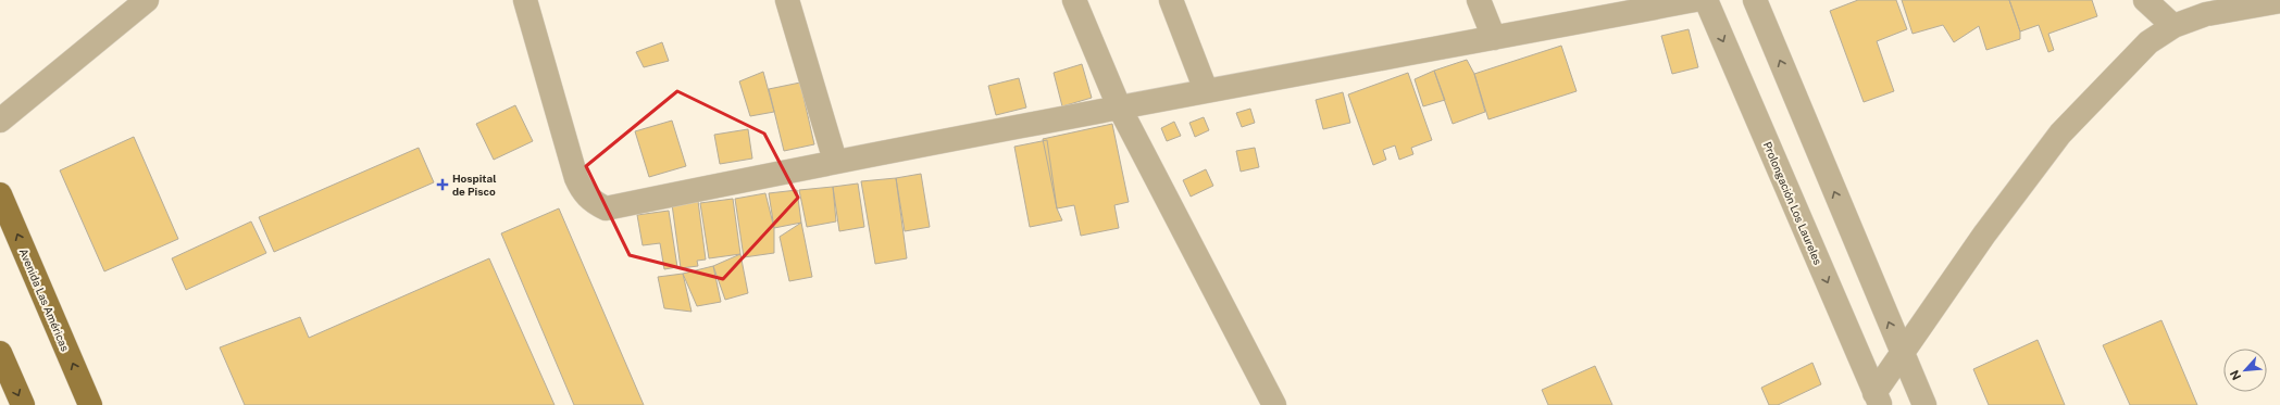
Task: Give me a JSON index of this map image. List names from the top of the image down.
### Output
{
  "streets": {
    "main road": ["Avenida Las Américas"],
    "street": ["Prolongación Los Laureles"]
  },
  "one_way": ["Avenida Las Américas"],
  "places": {
    "health": ["Hospital de Pisco"]
  },
  "north": "bottom left"
}
